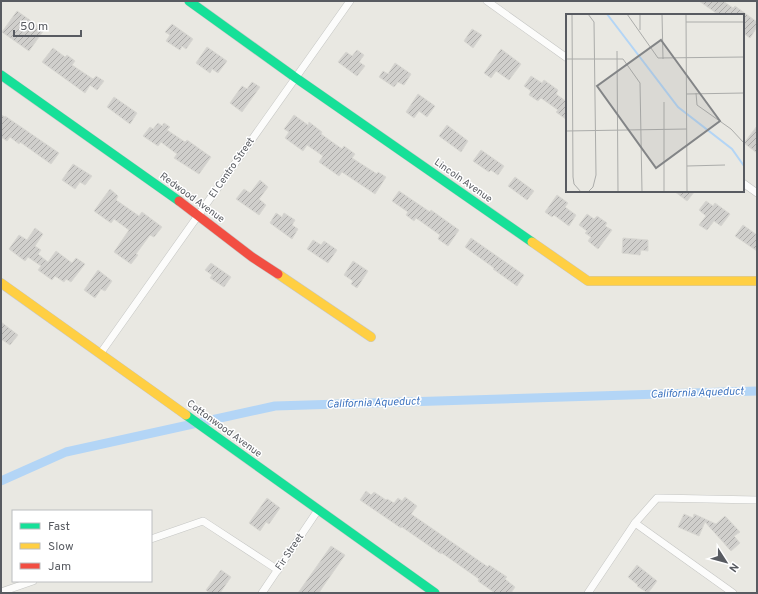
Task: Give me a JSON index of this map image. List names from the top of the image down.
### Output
{
  "streets": {
    "street": [
      "El Centro Street",
      "Lincoln Avenue",
      "Redwood Avenue",
      "Cottonwood Avenue",
      "Fir Street"
    ]
  },
  "crossings": [
    ["El Centro Street", "Lincoln Avenue"],
    ["El Centro Street", "Redwood Avenue"],
    ["El Centro Street", "Cottonwood Avenue"],
    ["Cottonwood Avenue", "Fir Street"]
  ],
  "water": ["California Aqueduct"],
  "legend": ["Fast", "Slow", "Jam"],
  "scale_bar": "50 m",
  "north": "bottom right"
}
